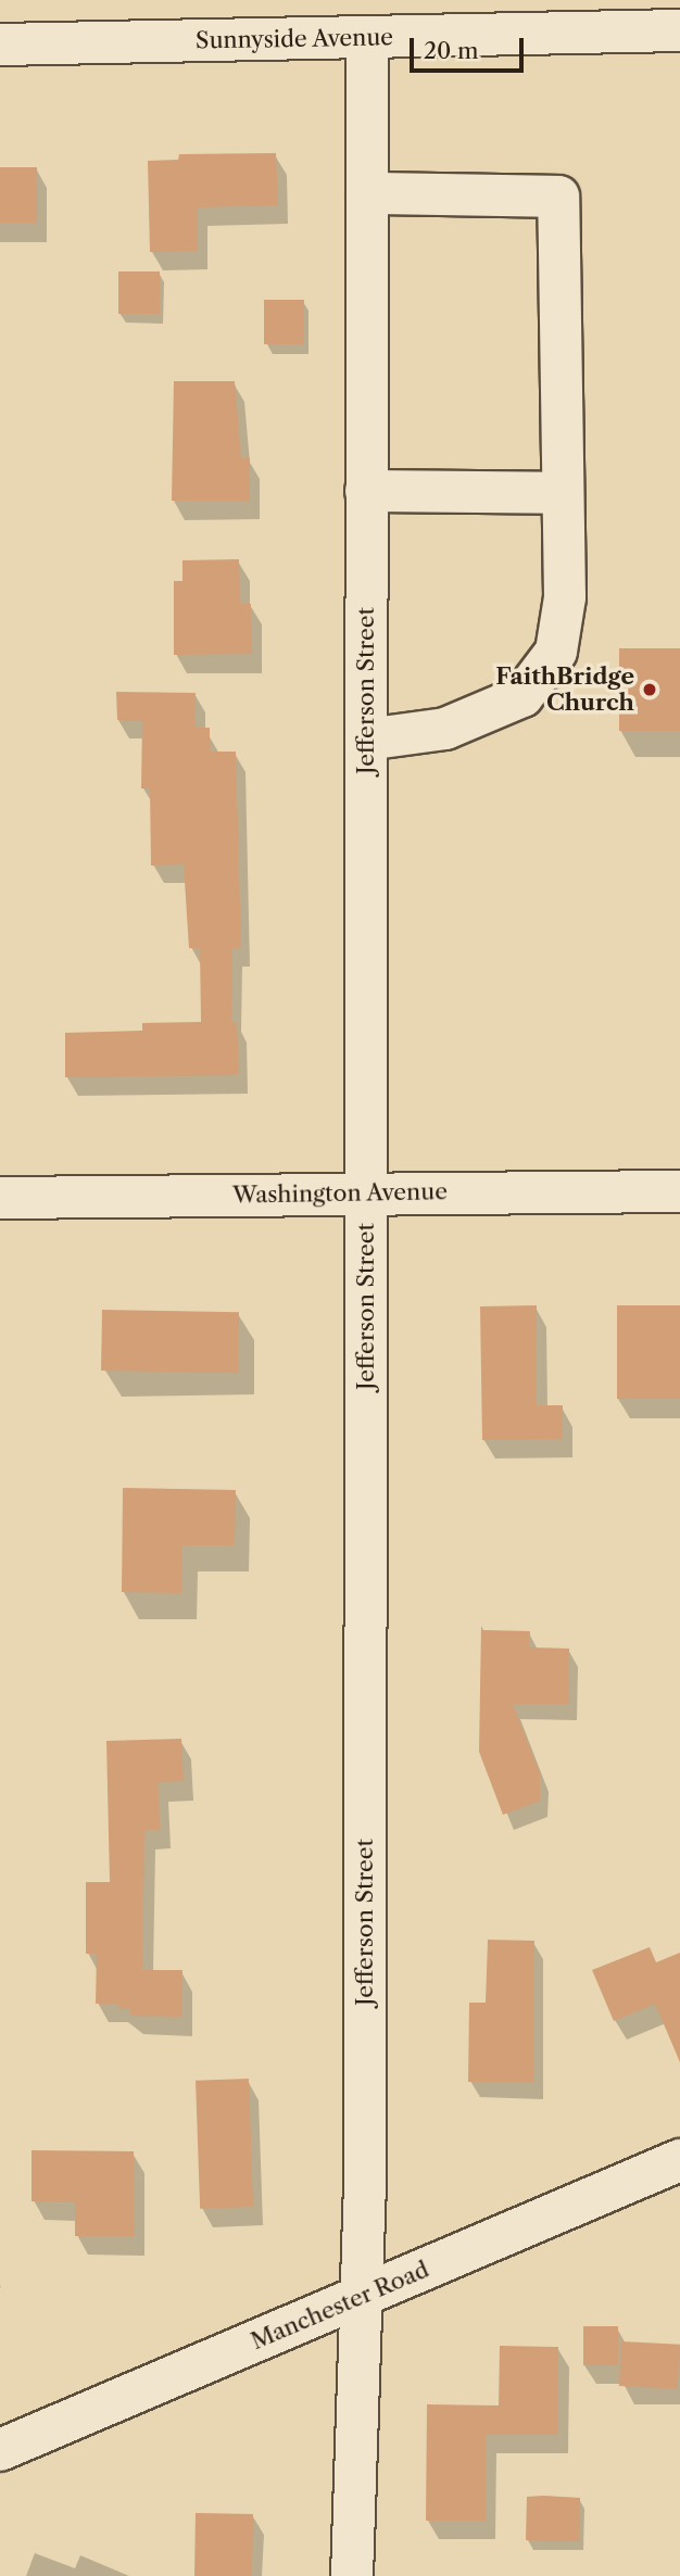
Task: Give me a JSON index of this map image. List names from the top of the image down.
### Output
{
  "streets": {
    "street": [
      "Sunnyside Avenue",
      "Jefferson Street",
      "Washington Avenue",
      "Manchester Road"
    ]
  },
  "crossings": [
    ["Sunnyside Avenue", "Jefferson Street"],
    ["Jefferson Street", "Washington Avenue"],
    ["Jefferson Street", "Manchester Road"]
  ],
  "places": ["FaithBridge Church"],
  "scale_bar": "20 m"
}
